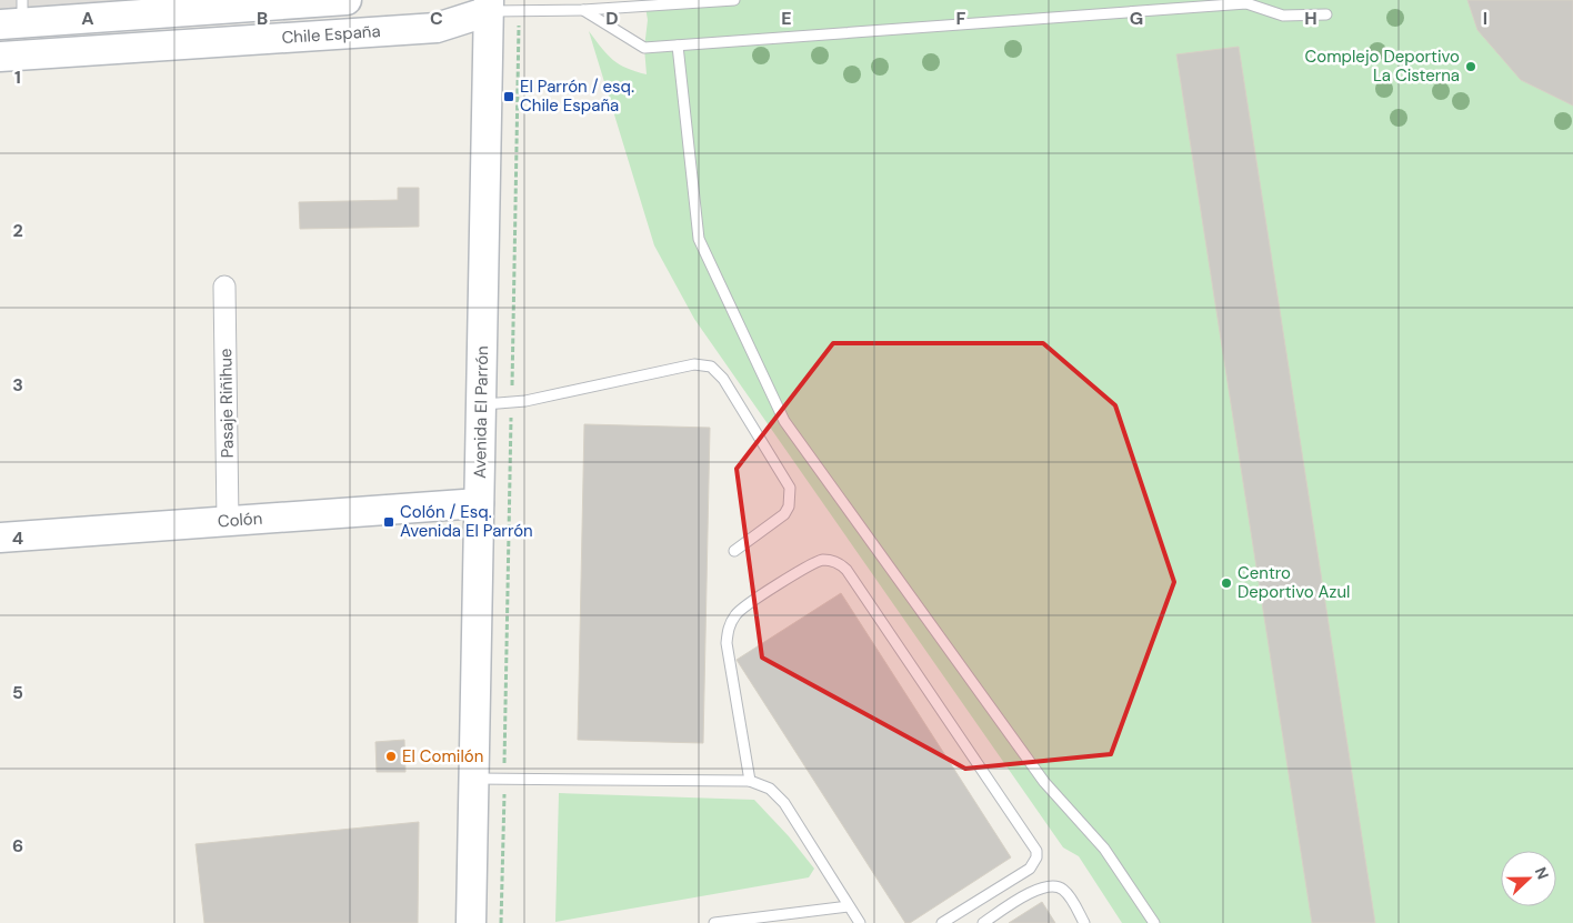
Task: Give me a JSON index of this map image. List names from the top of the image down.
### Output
{
  "streets": {
    "street": [
      "Chile España",
      "Pasaje Riñihue",
      "Avenida El Parrón",
      "Colón"
    ]
  },
  "crossings": [
    ["Chile España", "Avenida El Parrón"],
    ["Pasaje Riñihue", "Colón"],
    ["Avenida El Parrón", "Colón"]
  ],
  "places": {
    "other": ["Complejo Deportivo La Cisterna", "Centro Deportivo Azul", "El Comilón"],
    "transit": ["El Parrón / esq. Chile España", "Colón / Esq. Avenida El Parrón"]
  },
  "north": "right",
  "grid": {
    "columns": [
      "A",
      "B",
      "C",
      "D",
      "E",
      "F",
      "G",
      "H",
      "I"
    ],
    "rows": [
      "1",
      "2",
      "3",
      "4",
      "5",
      "6"
    ]
  }
}
